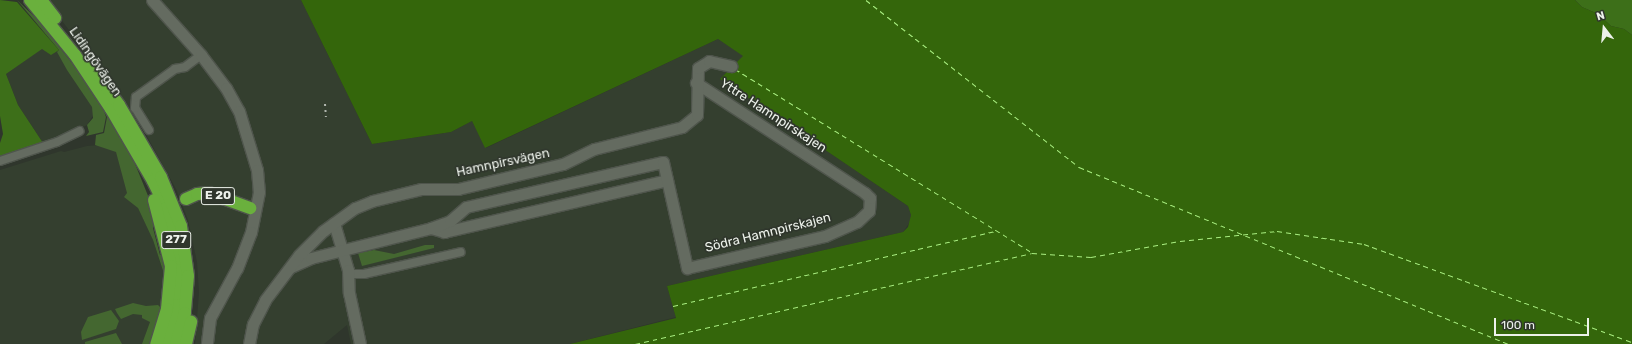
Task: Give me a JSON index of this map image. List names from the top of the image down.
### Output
{
  "streets": {
    "highway": ["Lidingövägen", "E 20", "277"],
    "main road": ["Yttre Hamnpirskajen", "Hamnpirsvägen", "Södra Hamnpirskajen"]
  },
  "crossings": [
    ["Lidingövägen", "277"],
    ["Yttre Hamnpirskajen", "Hamnpirsvägen"],
    ["Yttre Hamnpirskajen", "Södra Hamnpirskajen"],
    ["Hamnpirsvägen", "Södra Hamnpirskajen"]
  ],
  "scale_bar": "100 m",
  "north": "top"
}
